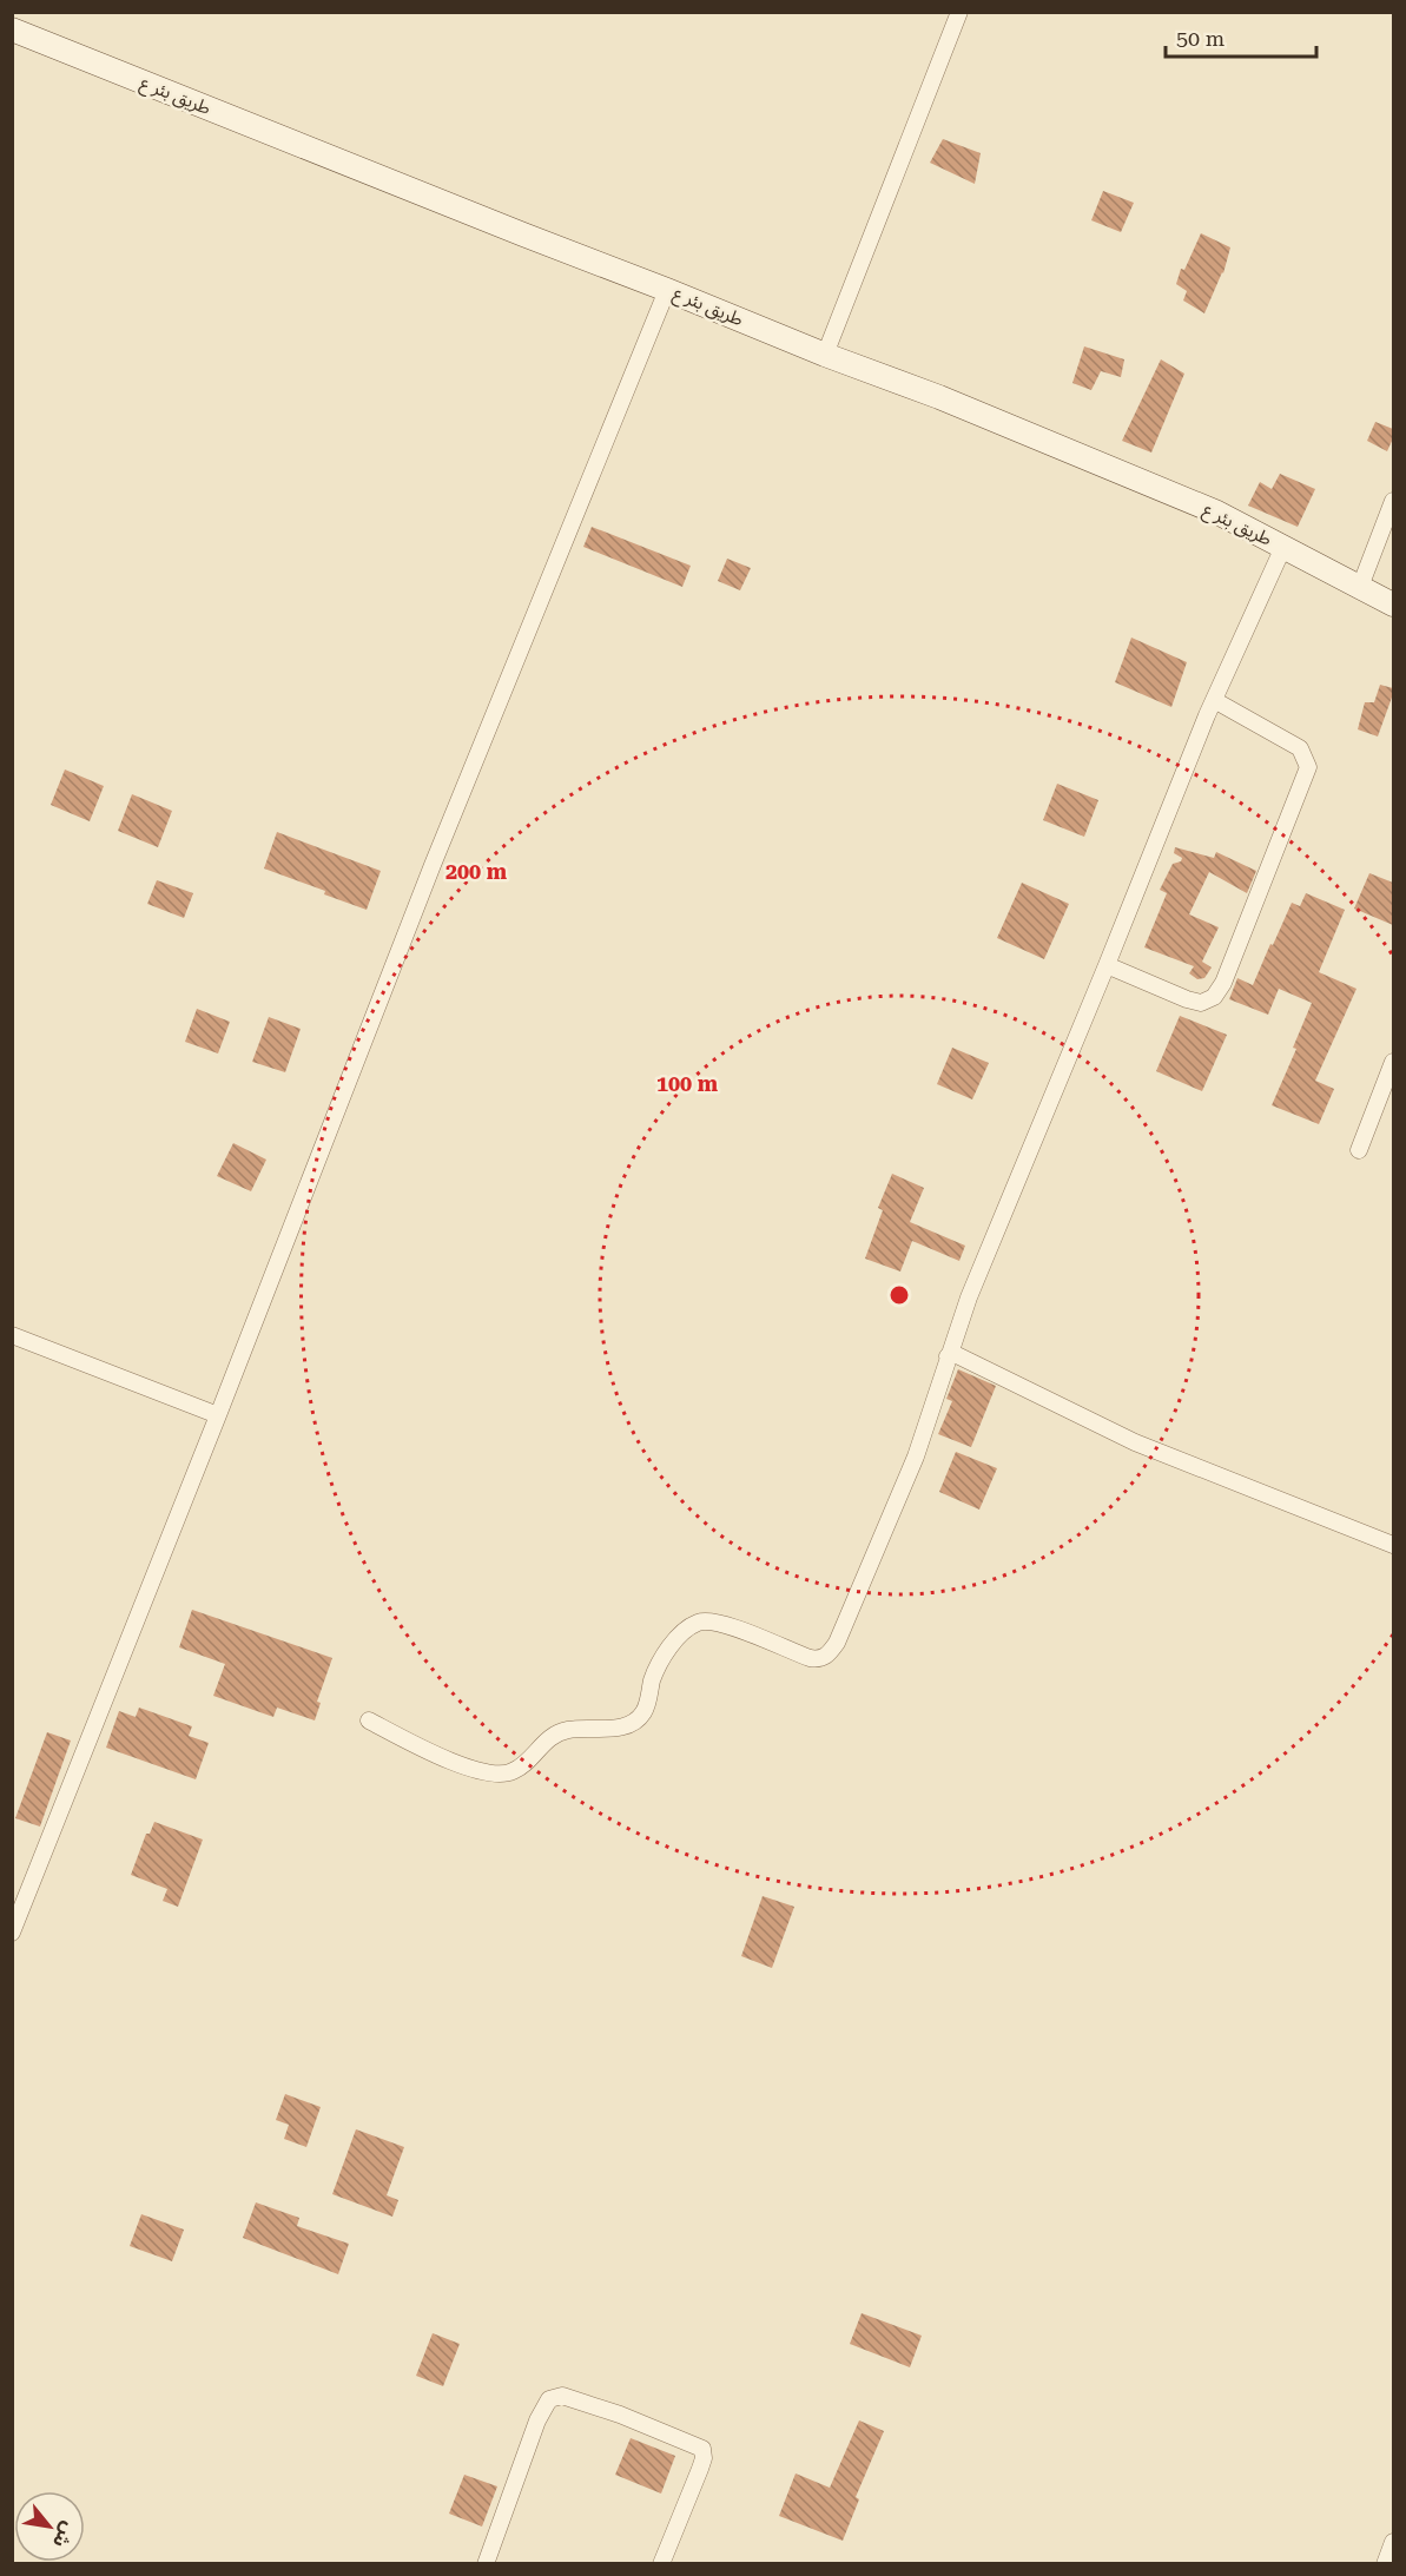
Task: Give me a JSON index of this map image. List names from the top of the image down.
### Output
{
  "streets": {
    "street": ["طريق بئر ع"]
  },
  "scale_bar": "50 m",
  "north": "bottom right",
  "rings": ["200 m", "100 m"]
}
